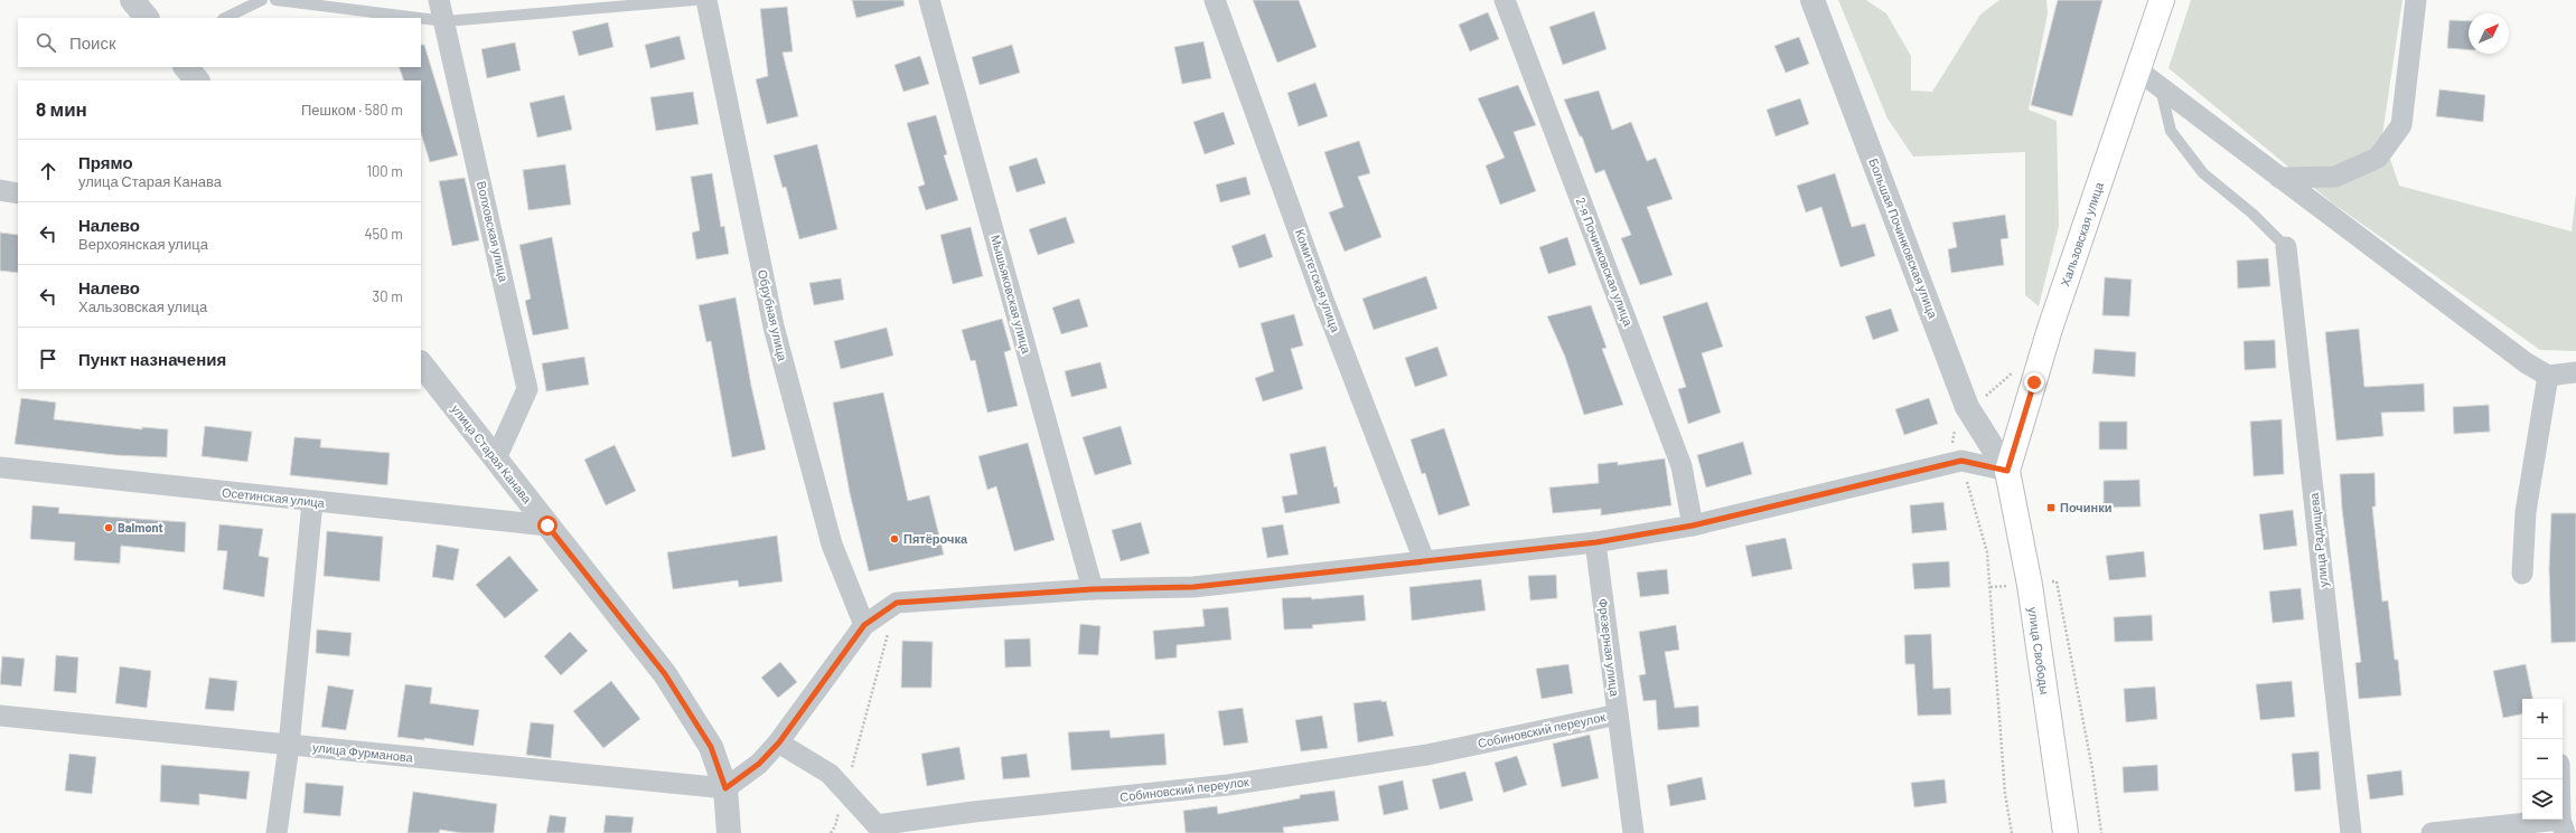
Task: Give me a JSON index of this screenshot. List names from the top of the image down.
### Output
{
  "streets": {
    "main road": ["Хальзовская улица", "улица Свободы"],
    "street": [
      "Волховская улица",
      "Большая Починковская улица",
      "2-я Починковская улица",
      "Комитетская улица",
      "Мышьяковская улица",
      "Обрубная улица",
      "улица Старая Канава",
      "Осетинская улица",
      "улица Радищева",
      "Фрезерная улица",
      "Собиновский переулок",
      "улица Фурманова"
    ]
  },
  "crossings": [
    ["Волховская улица", "улица Старая Канава"],
    ["Хальзовская улица", "Большая Починковская улица"],
    ["Хальзовская улица", "улица Свободы"],
    ["Большая Починковская улица", "улица Свободы"],
    ["улица Старая Канава", "Осетинская улица"],
    ["улица Старая Канава", "улица Фурманова"],
    ["Фрезерная улица", "Собиновский переулок"]
  ],
  "places": {
    "transit": ["Починки"],
    "other": ["Balmont", "Пятёрочка"]
  },
  "north": "top right",
  "page": {
    "search": "Поиск",
    "heading": ["8 мин", "Пешком · 580 m"],
    "list": [
      ["Прямо", "улица Старая Канава", "100 m"],
      ["Налево", "Верхоянская улица", "450 m"],
      ["Налево", "Хальзовская улица", "30 m"],
      "Пункт назначения"
    ],
    "map_buttons": ["+", "−"]
  }
}
